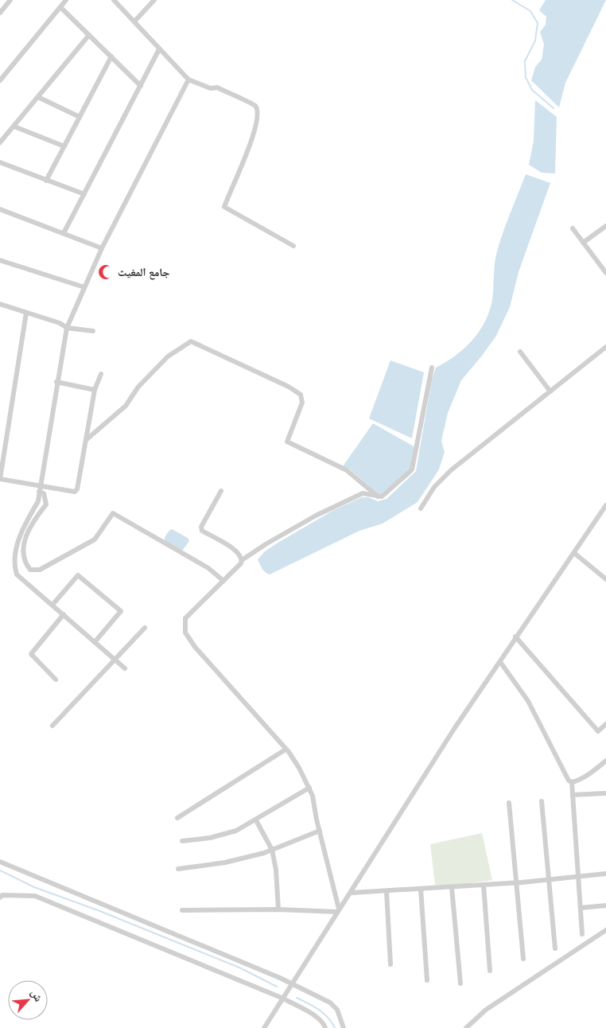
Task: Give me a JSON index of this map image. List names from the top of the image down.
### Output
{
  "places": {
    "mosque": ["جامع المغيث"]
  },
  "north": "top right"
}
